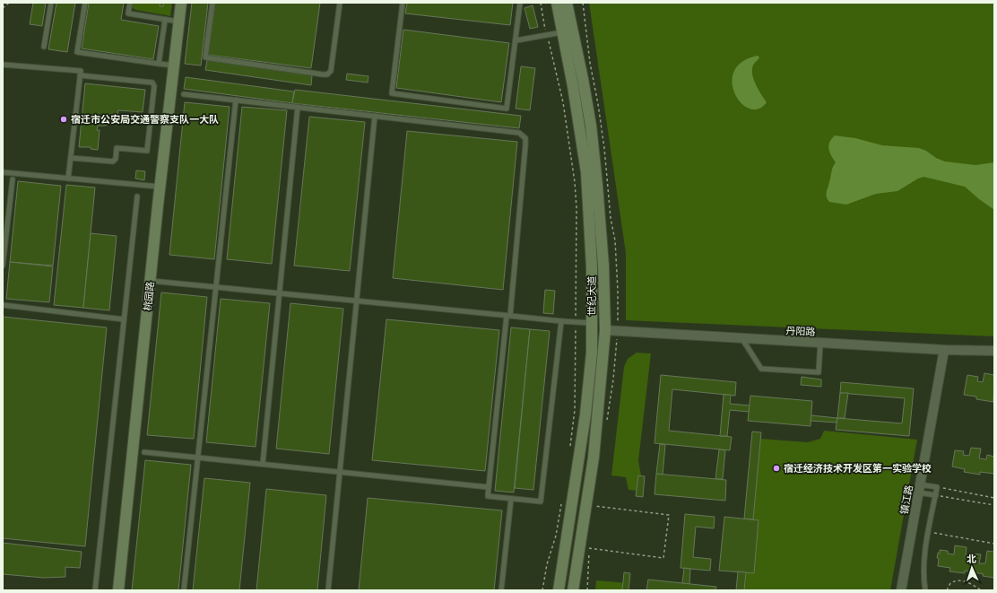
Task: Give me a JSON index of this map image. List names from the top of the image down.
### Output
{
  "streets": {
    "street": [
      "桃园路",
      "世纪大道",
      "丹阳路",
      "镇江路"
    ]
  },
  "crossings": [
    ["世纪大道", "丹阳路"],
    ["丹阳路", "镇江路"]
  ],
  "places": ["宿迁市公安局交通警察支队一大队", "宿迁经济技术开发区第一实验学校"],
  "north": "top"
}
